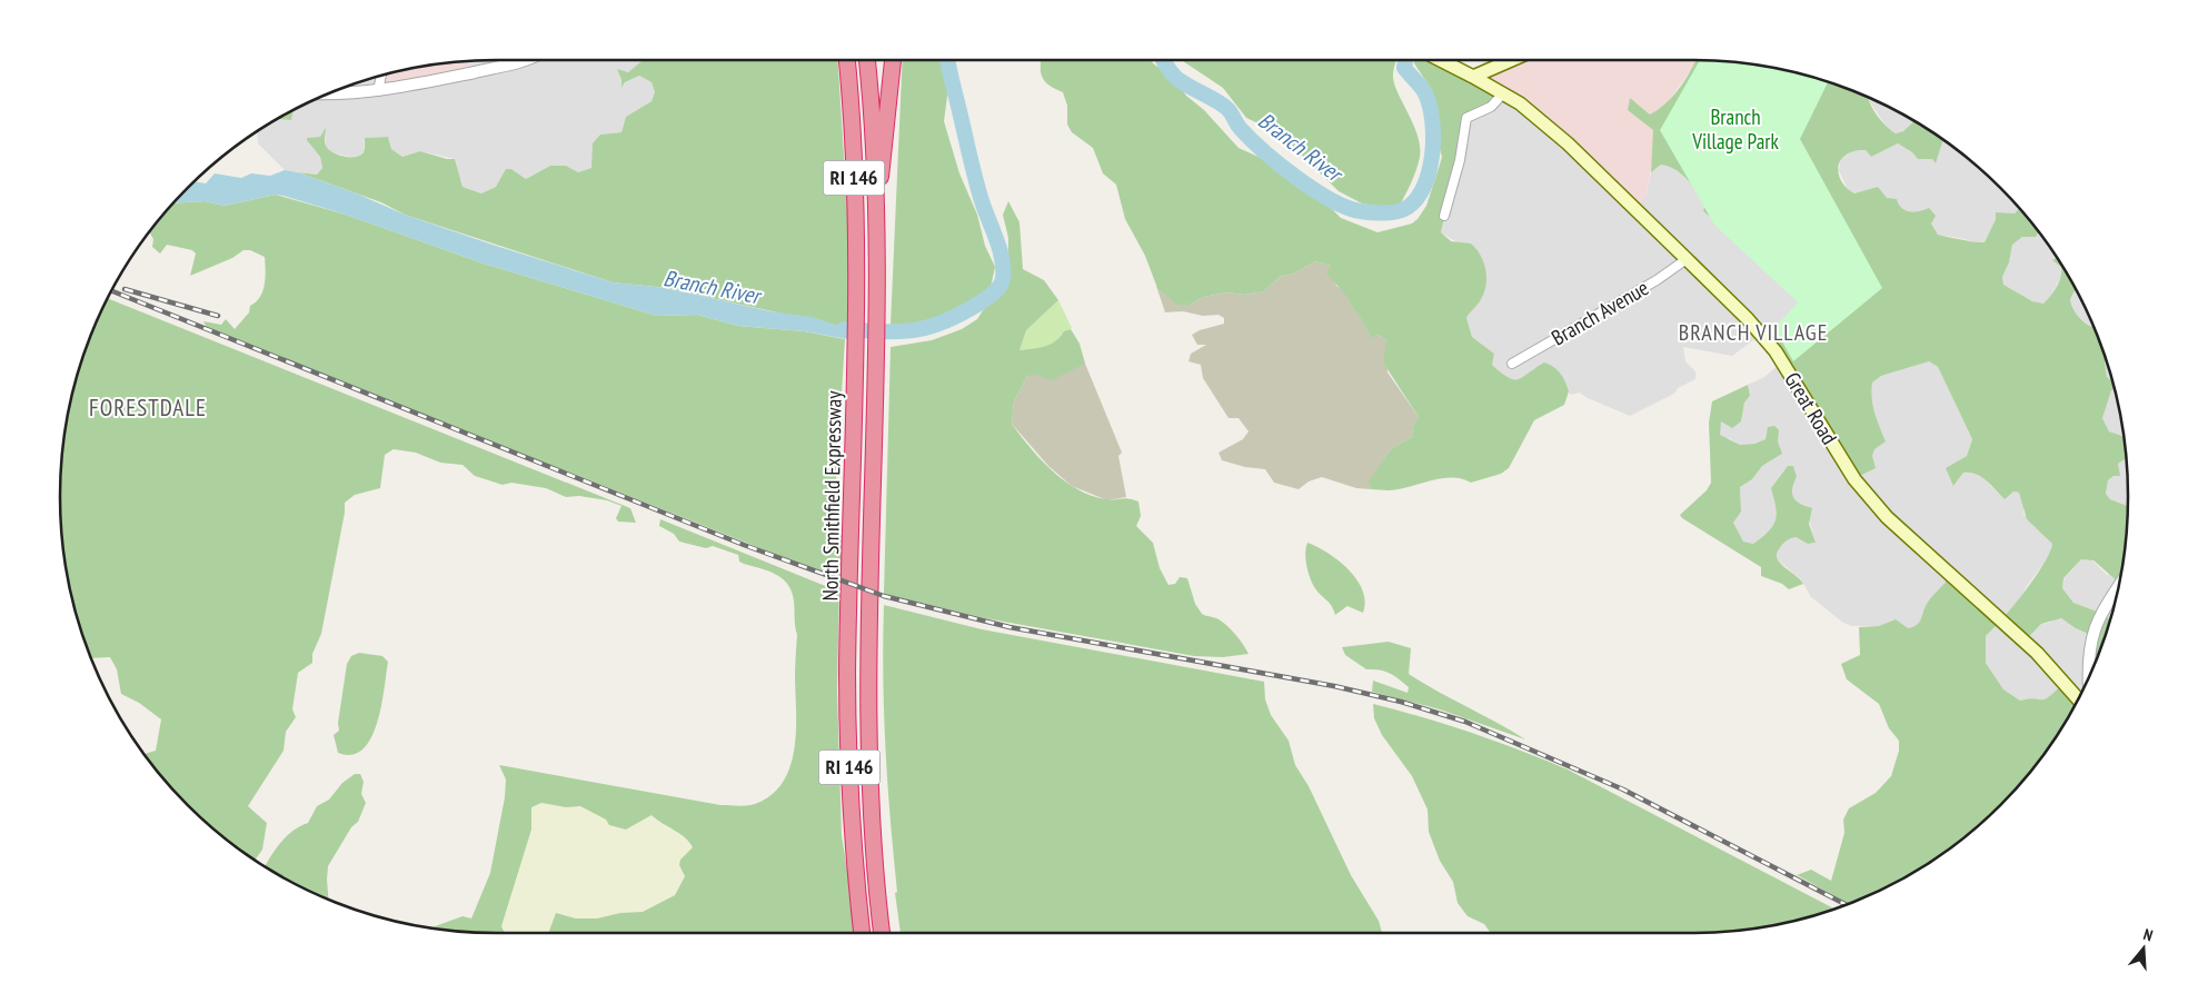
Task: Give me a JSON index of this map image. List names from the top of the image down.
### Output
{
  "streets": {
    "highway": ["RI 146", "North Smithfield Expressway"],
    "main road": ["Great Road"],
    "street": ["Branch Avenue"]
  },
  "crossings": [
    ["Branch Avenue", "Great Road"]
  ],
  "districts": ["BRANCH VILLAGE", "FORESTDALE"],
  "water": ["Branch River"],
  "parks": ["Branch Village Park"],
  "north": "top"
}
